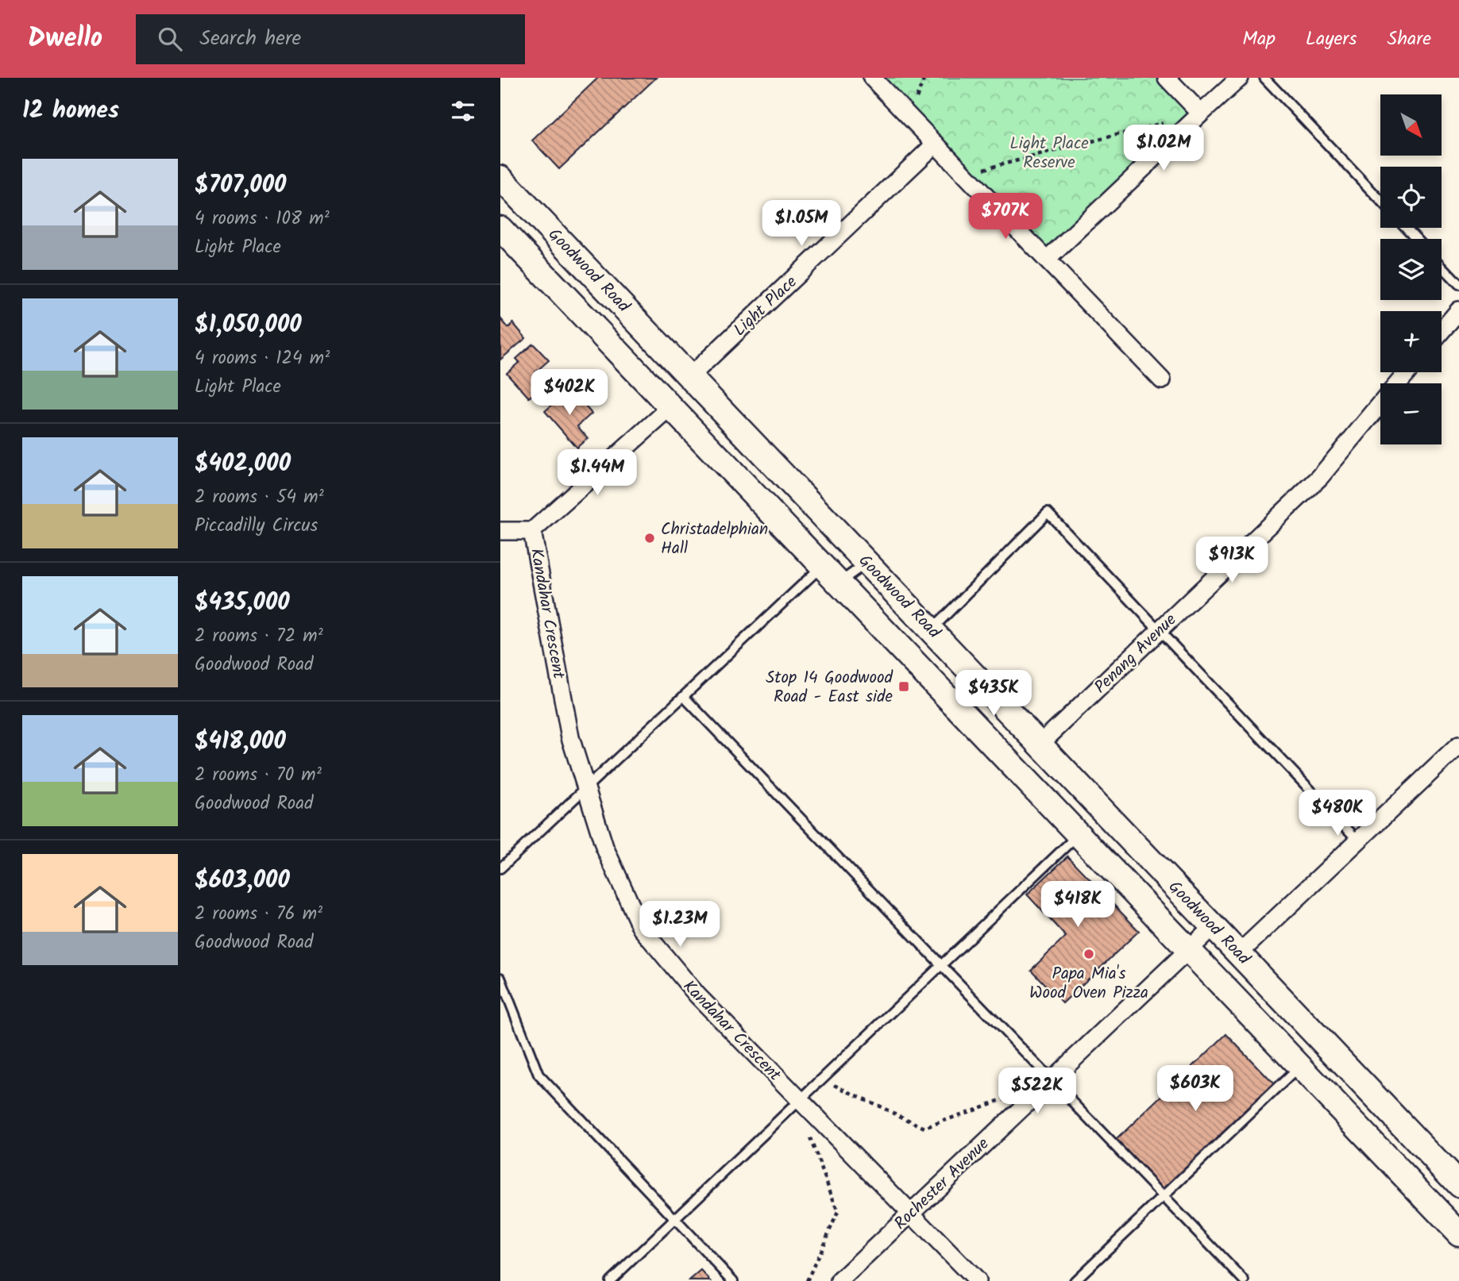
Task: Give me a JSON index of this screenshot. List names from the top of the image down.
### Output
{
  "streets": {
    "main road": ["Goodwood Road"],
    "street": [
      "Light Place",
      "Kandahar Crescent",
      "Penang Avenue",
      "Rochester Avenue"
    ]
  },
  "crossings": [
    ["Goodwood Road", "Light Place"],
    ["Goodwood Road", "Penang Avenue"],
    ["Goodwood Road", "Rochester Avenue"],
    ["Kandahar Crescent", "Rochester Avenue"]
  ],
  "parks": ["Light Place Reserve"],
  "places": {
    "other": ["Christadelphian Hall", "Papa Mia's Wood Oven Pizza"],
    "transit": ["Stop 14 Goodwood Road - East side"]
  },
  "north": "bottom right",
  "page": {
    "header": "Dwello",
    "search": "Search here",
    "nav": ["Map", "Layers", "Share"],
    "heading": "12 homes",
    "map_buttons": ["+", "−"],
    "price": [
      "$1.02M",
      "$707K",
      "$1.05M",
      "$402K",
      "$1.44M",
      "$913K",
      "$435K",
      "$480K",
      "$418K",
      "$1.23M",
      "$603K",
      "$522K"
    ],
    "list": [
      {
        "name": "$707,000",
        "note": "4 rooms · 108 m² · Light Place"
      },
      {
        "name": "$1,050,000",
        "note": "4 rooms · 124 m² · Light Place"
      },
      {
        "name": "$402,000",
        "note": "2 rooms · 54 m² · Piccadilly Circus"
      },
      {
        "name": "$435,000",
        "note": "2 rooms · 72 m² · Goodwood Road"
      },
      {
        "name": "$418,000",
        "note": "2 rooms · 70 m² · Goodwood Road"
      },
      {
        "name": "$603,000",
        "note": "2 rooms · 76 m² · Goodwood Road"
      }
    ]
  }
}
